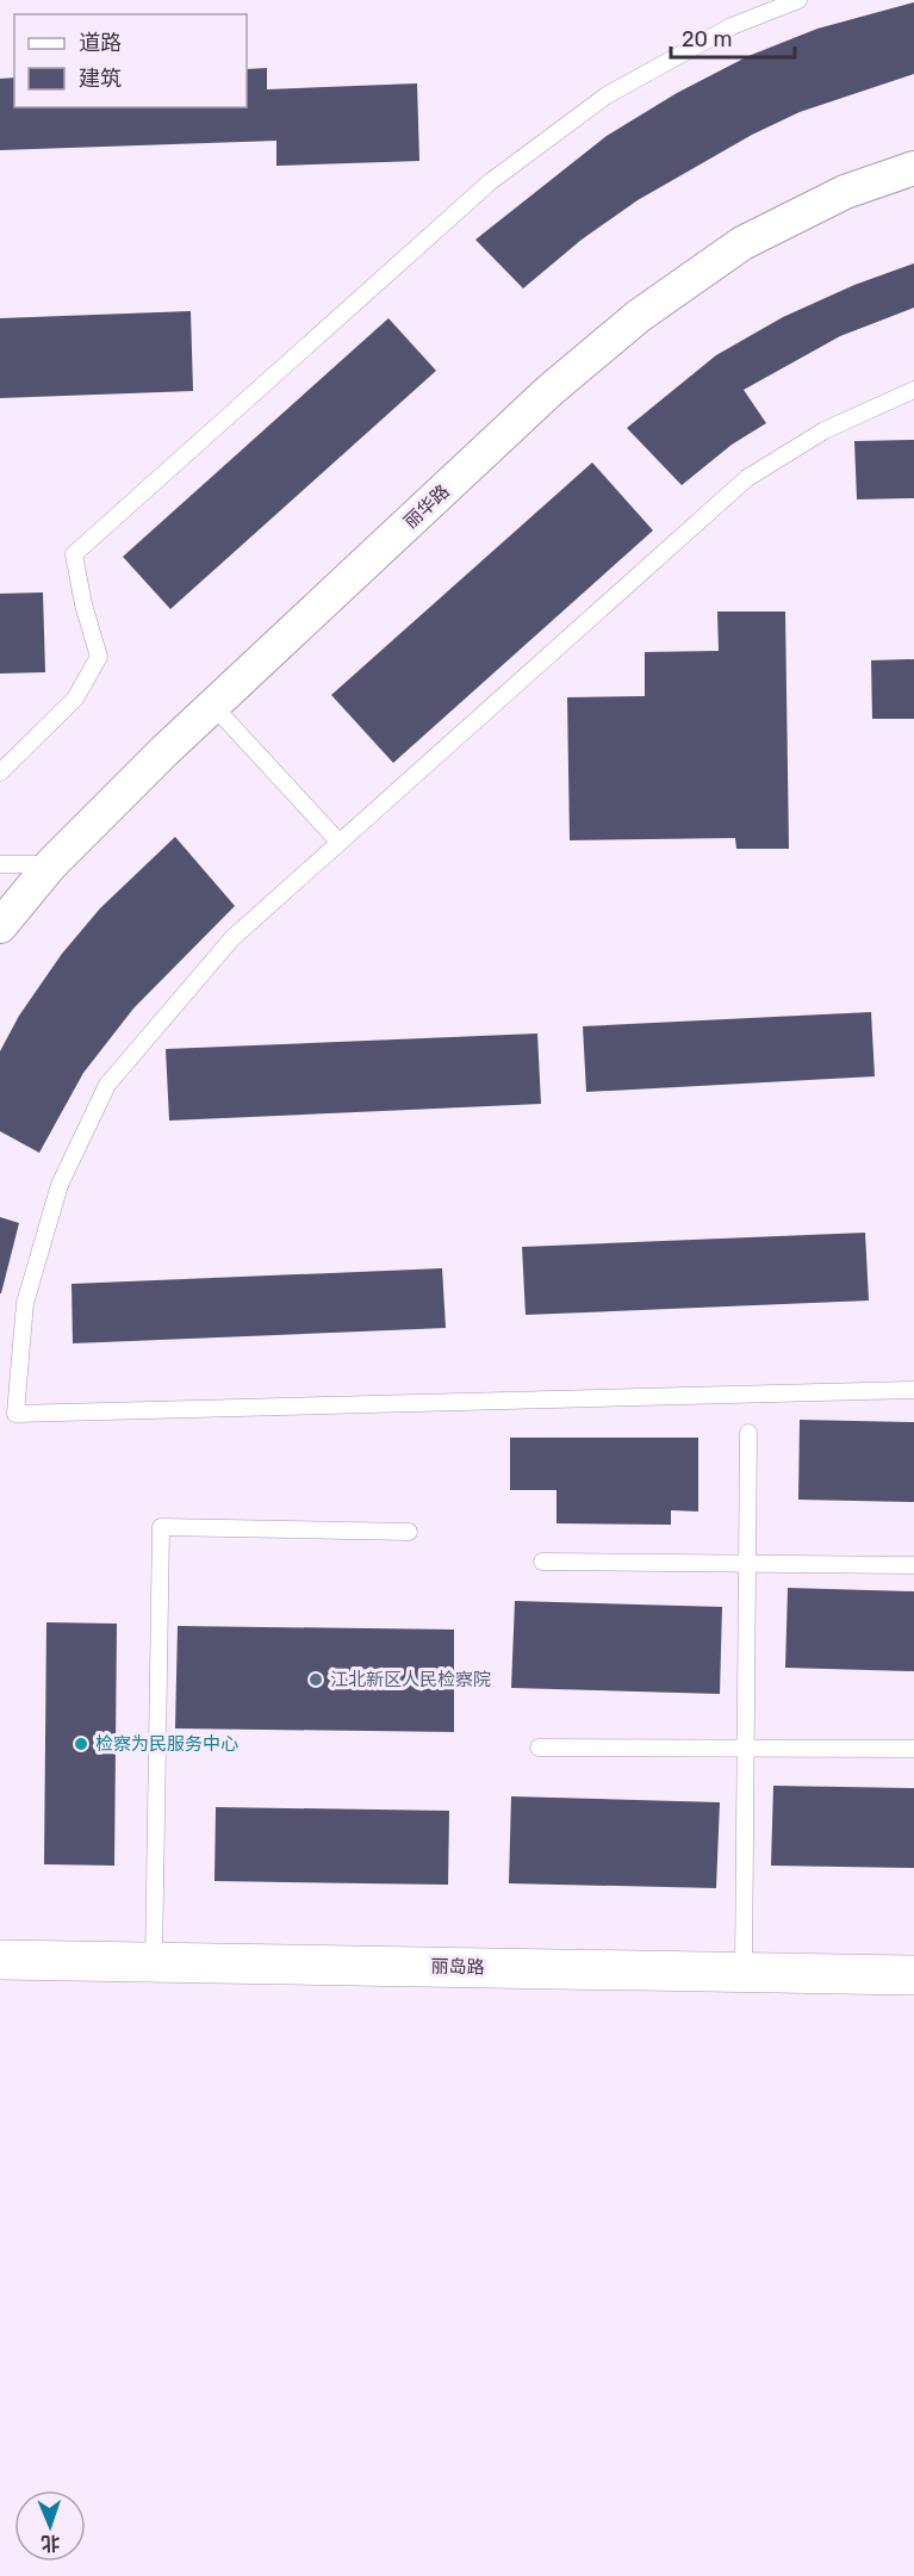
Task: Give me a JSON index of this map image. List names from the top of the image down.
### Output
{
  "streets": {
    "street": ["丽华路", "丽岛路"]
  },
  "places": ["江北新区人民检察院", "检察为民服务中心"],
  "legend": ["道路", "建筑"],
  "scale_bar": "20 m",
  "north": "bottom"
}
